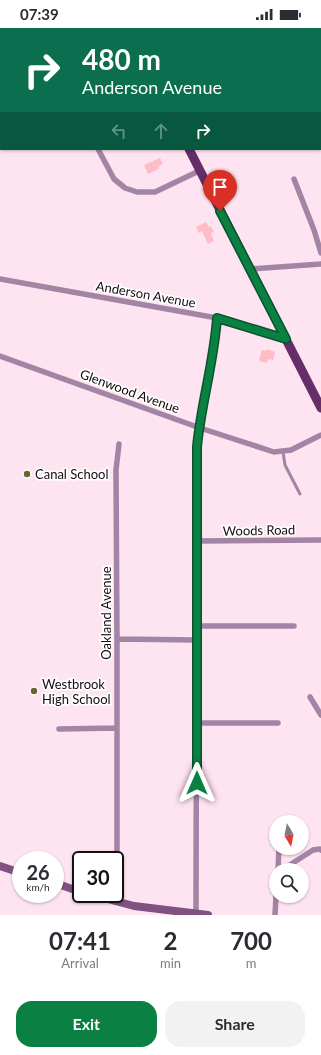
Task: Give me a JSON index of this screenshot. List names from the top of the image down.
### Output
{
  "streets": {
    "street": [
      "Anderson Avenue",
      "Glenwood Avenue",
      "Woods Road",
      "Oakland Avenue"
    ]
  },
  "places": ["Canal School", "Westbrook High School"],
  "north": "bottom",
  "page": {
    "status": "07:39",
    "turn": ["480 m", "Anderson Avenue"],
    "speed": "26 km/h",
    "limit": "30",
    "eta": [
      "07:41",
      "Arrival",
      "2",
      "min",
      "700",
      "m"
    ],
    "buttons": ["Exit", "Share"]
  }
}
